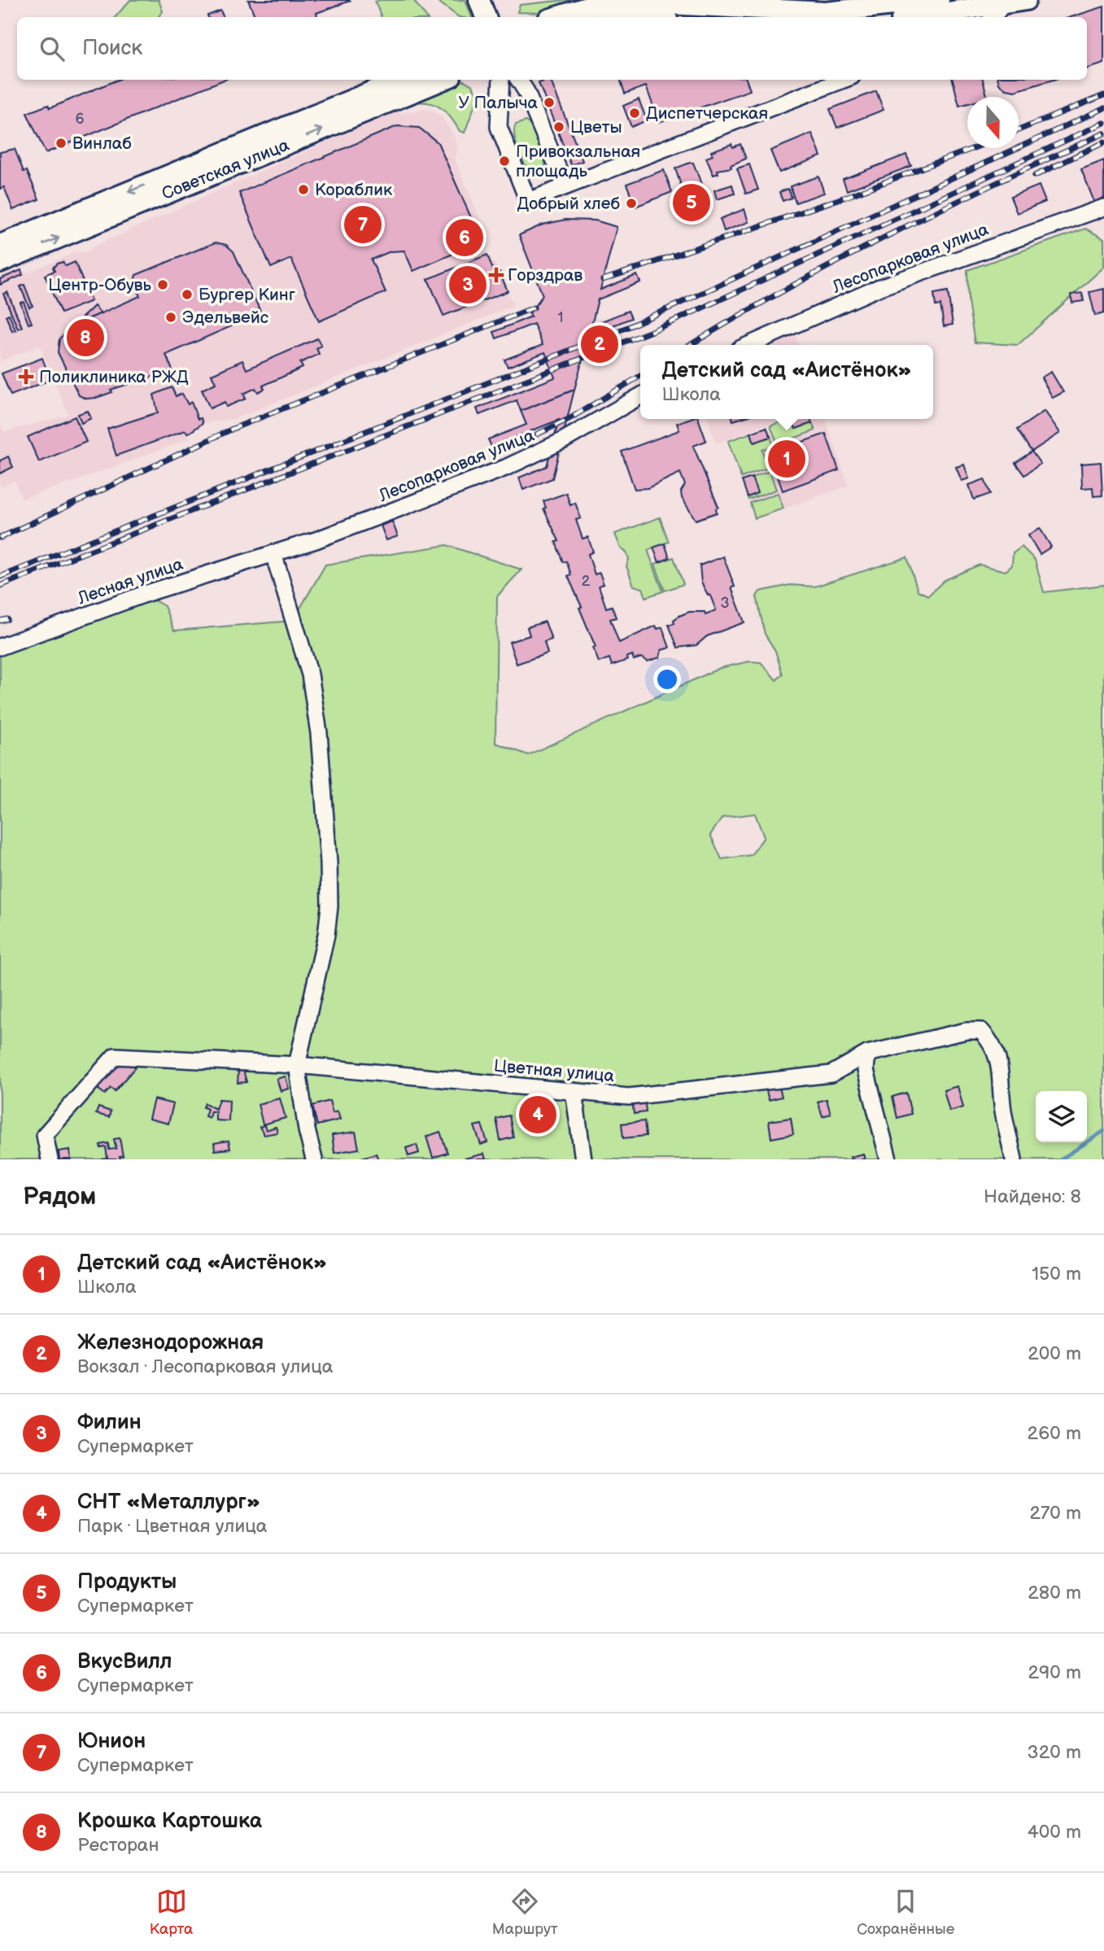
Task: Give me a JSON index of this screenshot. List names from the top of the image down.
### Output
{
  "streets": {
    "main road": ["Советская улица"],
    "street": ["Лесопарковая улица", "Лесная улица", "Цветная улица"]
  },
  "crossings": [
    ["Лесопарковая улица", "Лесная улица"]
  ],
  "places": {
    "other": [
      "У Палыча",
      "Диспетчерская",
      "Цветы",
      "Винлаб",
      "Привокзальная площадь",
      "Кораблик",
      "Добрый хлеб",
      "Центр-Обувь",
      "Бургер Кинг",
      "Эдельвейс"
    ],
    "health": ["Горздрав", "Поликлиника РЖД"]
  },
  "house_numbers": [
    "6",
    "1",
    "2",
    "3"
  ],
  "north": "bottom",
  "page": {
    "search": "Поиск",
    "pins": [
      "5",
      "7",
      "6",
      "3",
      "8",
      "2",
      "1",
      "4"
    ],
    "popup": ["Детский сад «Аистёнок»", "Школа"],
    "heading": ["Рядом", "Найдено: 8"],
    "list": [
      {
        "mark": "1",
        "name": "Детский сад «Аистёнок»",
        "note": "Школа",
        "value": "150 m"
      },
      {
        "mark": "2",
        "name": "Железнодорожная",
        "note": "Вокзал · Лесопарковая улица",
        "value": "200 m"
      },
      {
        "mark": "3",
        "name": "Филин",
        "note": "Супермаркет",
        "value": "260 m"
      },
      {
        "mark": "4",
        "name": "СНТ «Металлург»",
        "note": "Парк · Цветная улица",
        "value": "270 m"
      },
      {
        "mark": "5",
        "name": "Продукты",
        "note": "Супермаркет",
        "value": "280 m"
      },
      {
        "mark": "6",
        "name": "ВкусВилл",
        "note": "Супермаркет",
        "value": "290 m"
      },
      {
        "mark": "7",
        "name": "Юнион",
        "note": "Супермаркет",
        "value": "320 m"
      },
      {
        "mark": "8",
        "name": "Крошка Картошка",
        "note": "Ресторан",
        "value": "400 m"
      }
    ],
    "nav": ["Карта", "Маршрут", "Сохранённые"]
  }
}
